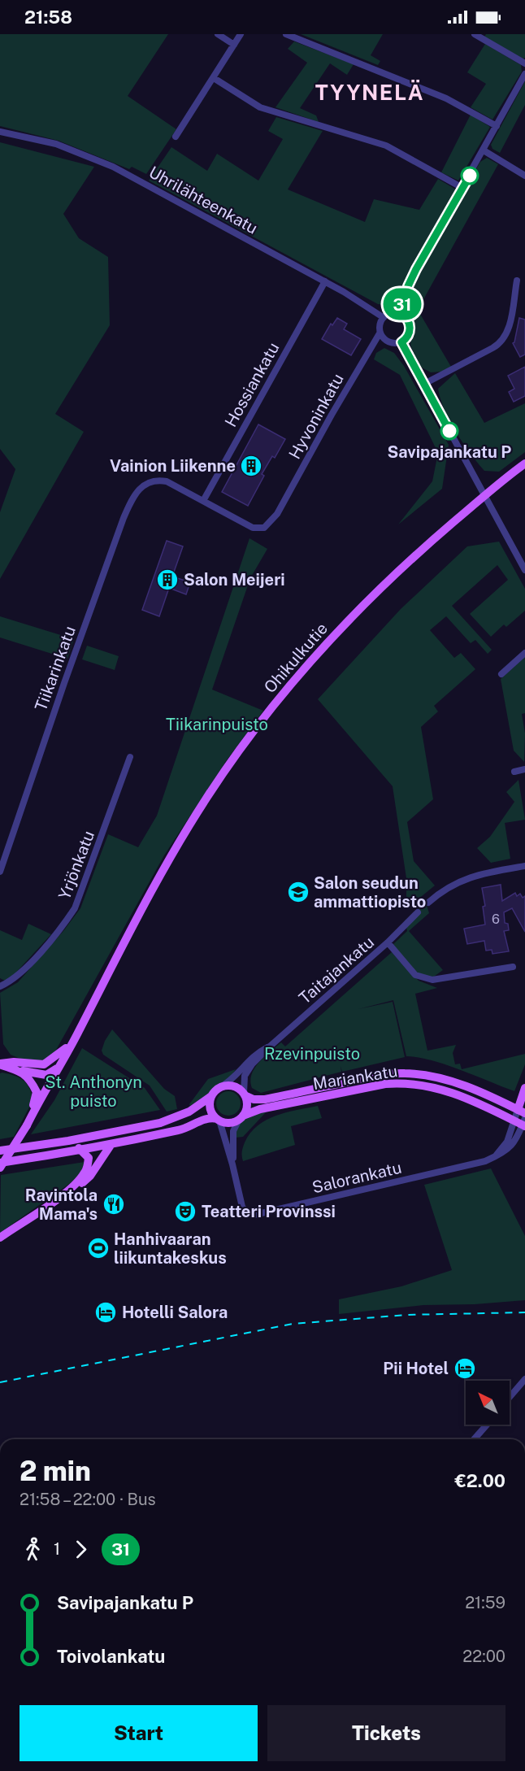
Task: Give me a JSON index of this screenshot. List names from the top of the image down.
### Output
{
  "streets": {
    "main road": ["Ohikulkutie", "Mariankatu"],
    "street": [
      "Uhrilähteenkatu",
      "Hossiankatu",
      "Hyvoninkatu",
      "Tiikarinkatu",
      "Yrjönkatu",
      "Taitajankatu",
      "Salorankatu"
    ]
  },
  "crossings": [
    ["Uhrilähteenkatu", "Hossiankatu"],
    ["Uhrilähteenkatu", "Hyvoninkatu"],
    ["Hossiankatu", "Hyvoninkatu"],
    ["Hossiankatu", "Tiikarinkatu"],
    ["Hyvoninkatu", "Tiikarinkatu"],
    ["Taitajankatu", "Mariankatu"],
    ["Taitajankatu", "Salorankatu"],
    ["Mariankatu", "Salorankatu"]
  ],
  "districts": ["TYYNELÄ"],
  "parks": ["Tiikarinpuisto", "Rzevinpuisto", "St. Anthonyn puisto"],
  "places": {
    "other": ["Savipajankatu P"],
    "building": ["Vainion Liikenne", "Salon Meijeri"],
    "school or university": ["Salon seudun ammattiopisto"],
    "restaurant": ["Ravintola Mama's"],
    "theatre": ["Teatteri Provinssi"],
    "sports": ["Hanhivaaran liikuntakeskus"],
    "hotel": ["Hotelli Salora", "Pii Hotel"]
  },
  "lines": ["bus line 31"],
  "house_numbers": ["6"],
  "north": "top left",
  "page": {
    "status": "21:58",
    "on_map": "31",
    "heading": ["2 min", "21:58 – 22:00 · Bus", "€2.00"],
    "legs": ["1", "31"],
    "list": [
      {
        "name": "Savipajankatu P",
        "value": "21:59"
      },
      {
        "name": "Toivolankatu",
        "value": "22:00"
      }
    ],
    "buttons": ["Start", "Tickets"]
  }
}
